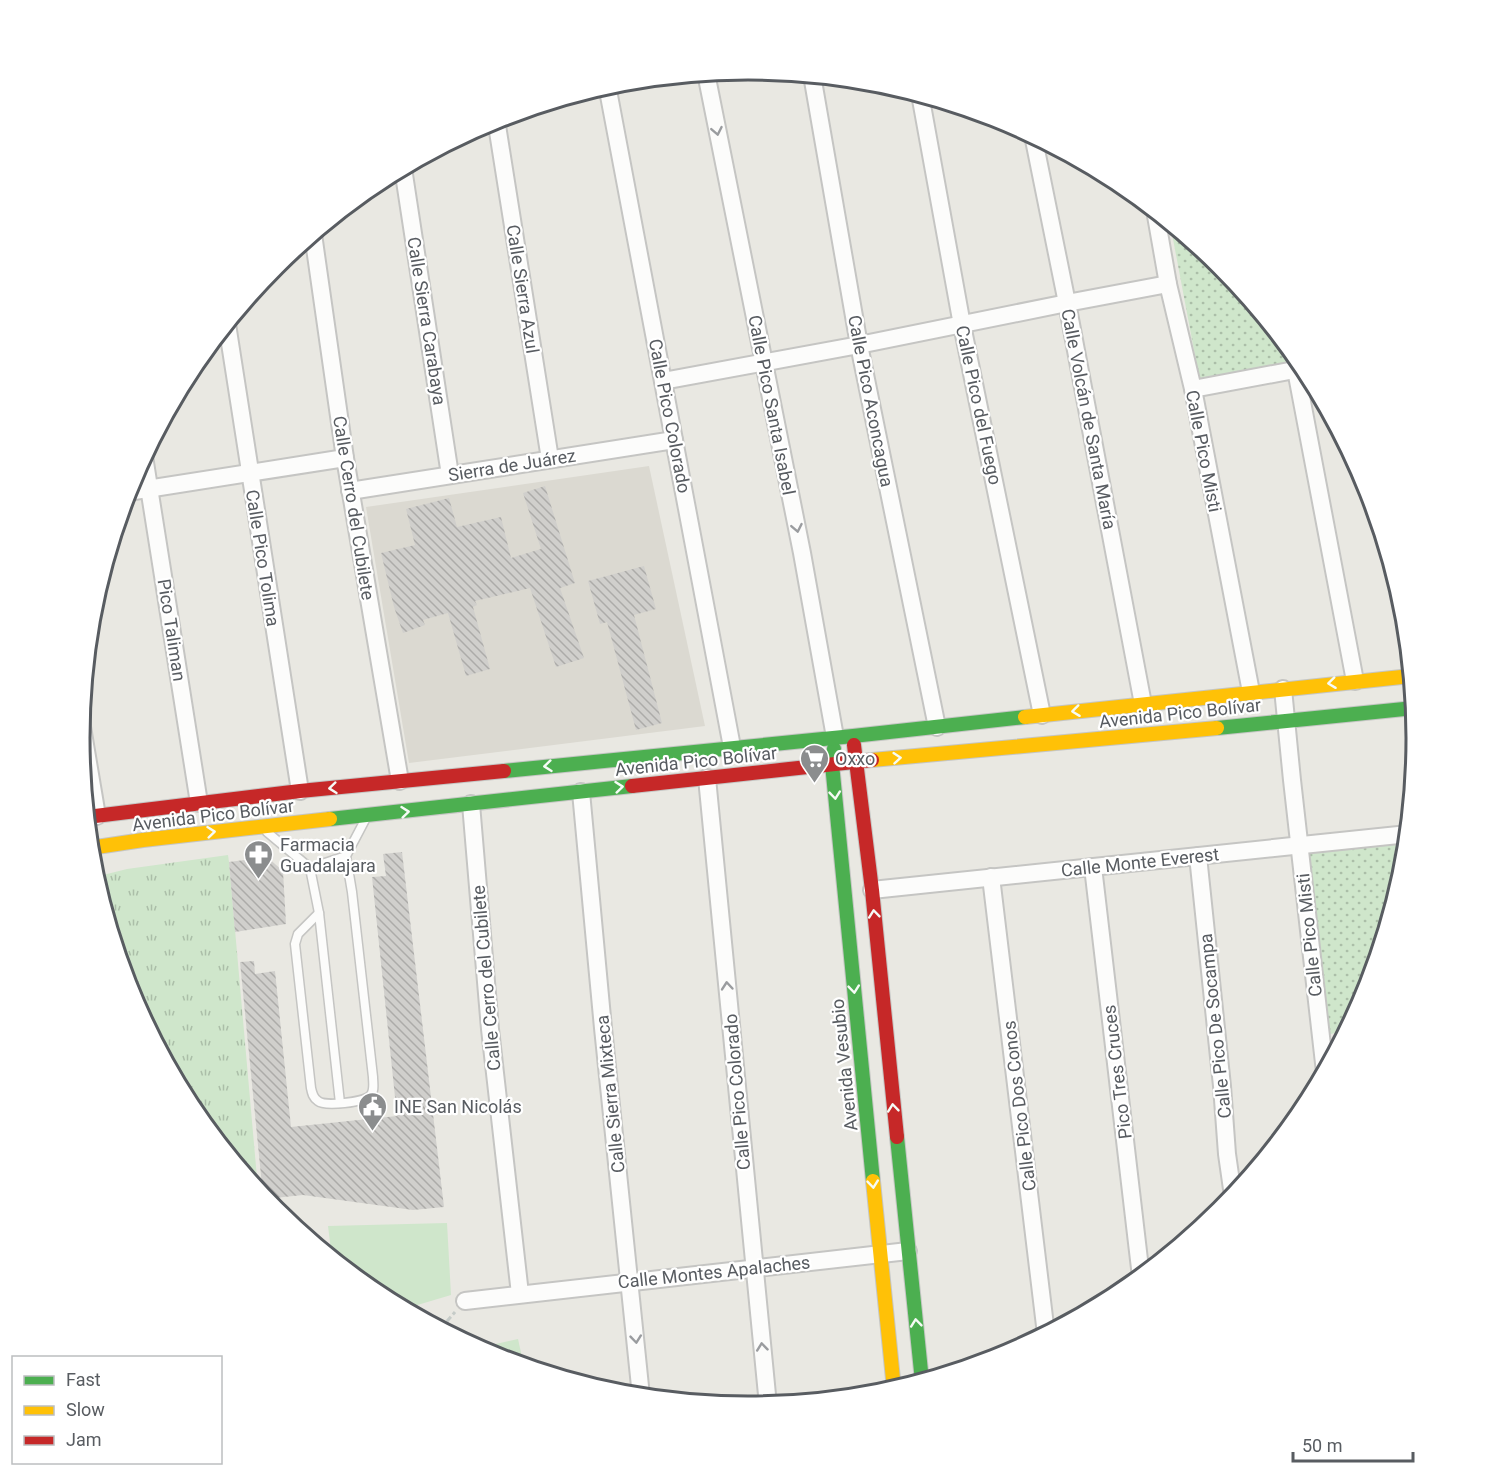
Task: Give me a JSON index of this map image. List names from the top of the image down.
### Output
{
  "streets": {
    "street": [
      "Calle Sierra Azul",
      "Calle Sierra Carabaya",
      "Calle Pico Aconcagua",
      "Calle Pico Santa Isabel",
      "Calle Pico del Fuego",
      "Calle Pico Colorado",
      "Calle Volcán de Santa María",
      "Calle Pico Misti",
      "Sierra de Juárez",
      "Calle Cerro del Cubilete",
      "Calle Pico Tolima",
      "Pico Taliman",
      "Avenida Pico Bolívar",
      "Calle Monte Everest",
      "Calle Pico De Socampa",
      "Avenida Vesubio",
      "Pico Tres Cruces",
      "Calle Sierra Mixteca",
      "Calle Pico Dos Conos",
      "Calle Montes Apalaches"
    ]
  },
  "crossings": [
    ["Calle Sierra Azul", "Sierra de Juárez"],
    ["Calle Sierra Carabaya", "Sierra de Juárez"],
    ["Calle Pico Aconcagua", "Avenida Pico Bolívar"],
    ["Calle Pico Santa Isabel", "Avenida Pico Bolívar"],
    ["Calle Pico Santa Isabel", "Avenida Vesubio"],
    ["Calle Pico del Fuego", "Avenida Pico Bolívar"],
    ["Calle Pico Colorado", "Sierra de Juárez"],
    ["Calle Pico Colorado", "Avenida Pico Bolívar"],
    ["Calle Pico Colorado", "Calle Montes Apalaches"],
    ["Calle Volcán de Santa María", "Avenida Pico Bolívar"],
    ["Calle Pico Misti", "Avenida Pico Bolívar"],
    ["Calle Pico Misti", "Calle Monte Everest"],
    ["Sierra de Juárez", "Calle Cerro del Cubilete"],
    ["Calle Cerro del Cubilete", "Avenida Pico Bolívar"],
    ["Calle Cerro del Cubilete", "Calle Montes Apalaches"],
    ["Calle Pico Tolima", "Avenida Pico Bolívar"],
    ["Pico Taliman", "Avenida Pico Bolívar"],
    ["Avenida Pico Bolívar", "Avenida Vesubio"],
    ["Avenida Pico Bolívar", "Calle Sierra Mixteca"],
    ["Calle Monte Everest", "Calle Pico De Socampa"],
    ["Calle Monte Everest", "Pico Tres Cruces"],
    ["Calle Monte Everest", "Calle Pico Dos Conos"],
    ["Avenida Vesubio", "Calle Montes Apalaches"],
    ["Calle Sierra Mixteca", "Calle Montes Apalaches"]
  ],
  "one_way": ["Calle Pico Santa Isabel", "Calle Pico Colorado"],
  "places": {
    "supermarket": ["Oxxo"],
    "pharmacy": ["Farmacia Guadalajara"],
    "public building": ["INE San Nicolás"]
  },
  "legend": ["Fast", "Slow", "Jam"],
  "scale_bar": "50 m"
}
